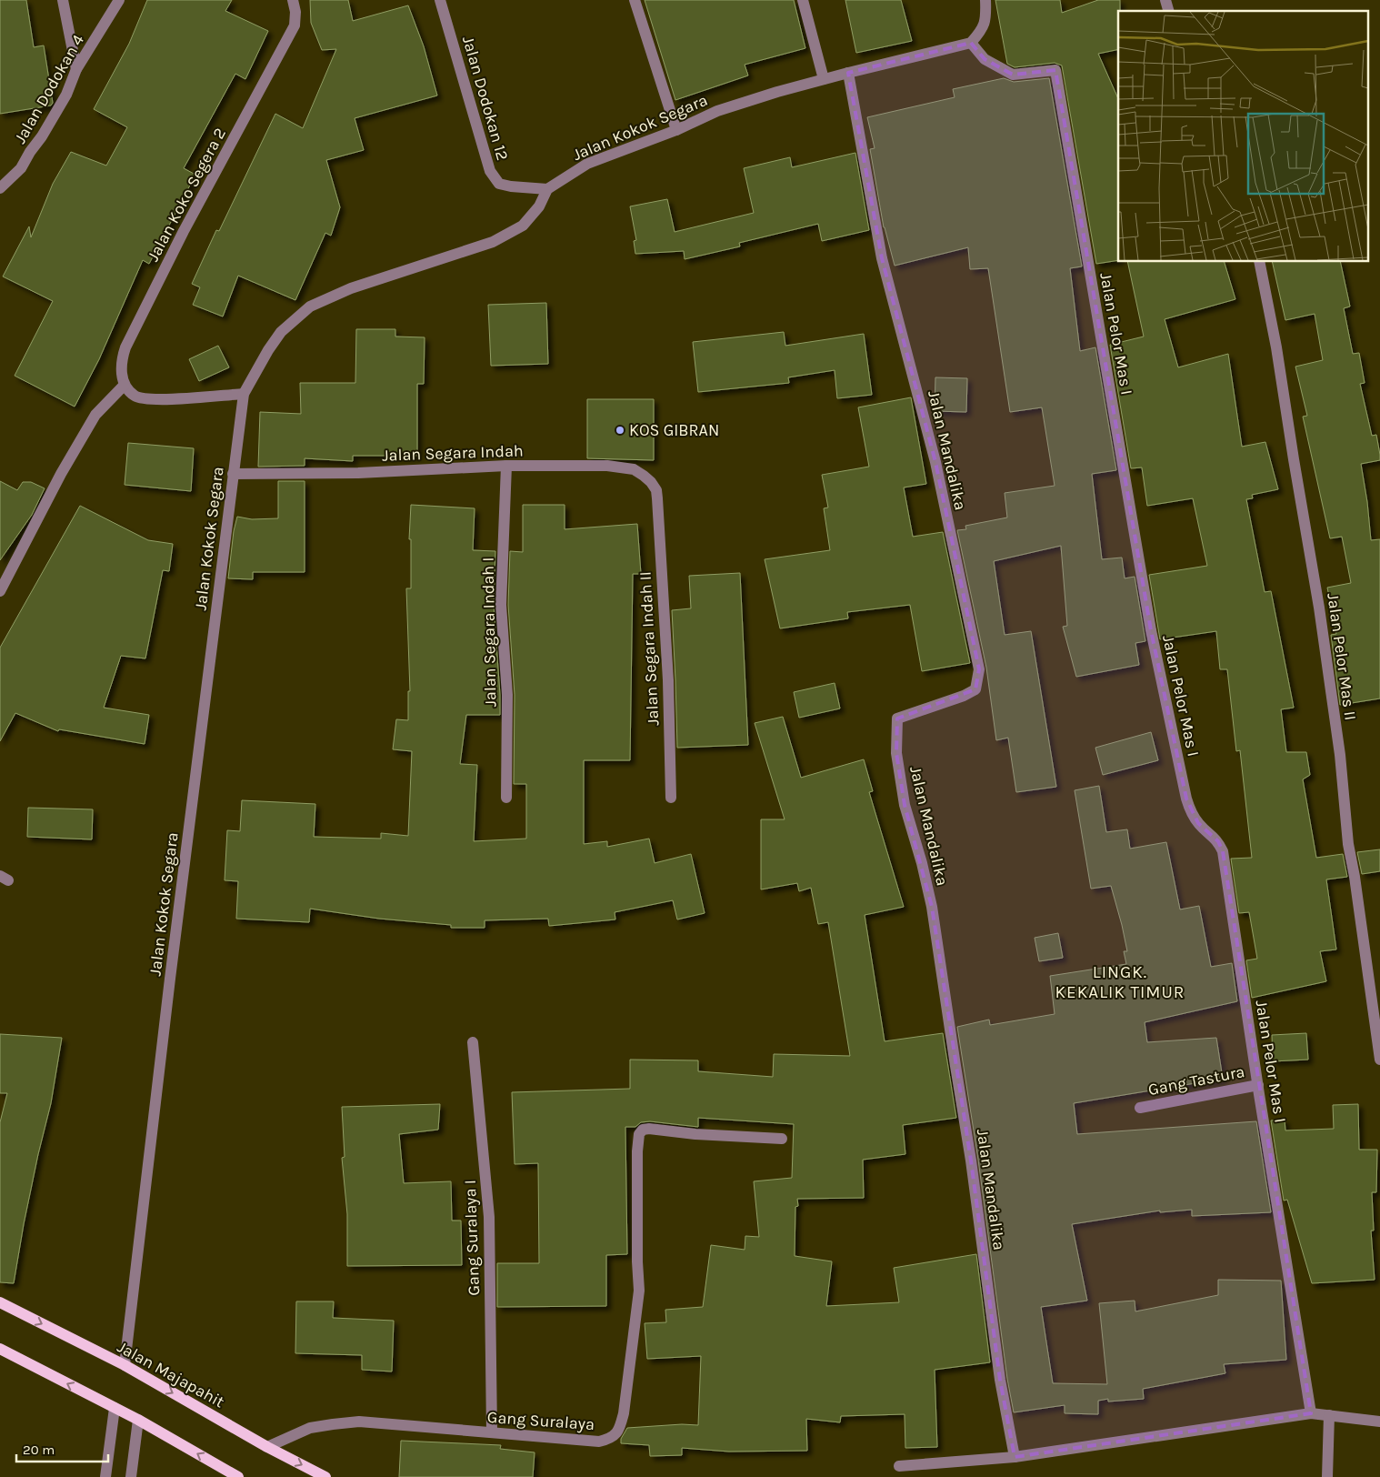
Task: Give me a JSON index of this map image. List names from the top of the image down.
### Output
{
  "streets": {
    "main road": ["Jalan Majapahit"],
    "street": [
      "Jalan Dodokan 4",
      "Jalan Dodokan 12",
      "Jalan Kokok Segara",
      "Jalan Koko Segera 2",
      "Jalan Pelor Mas I",
      "Jalan Mandalika",
      "Jalan Segara Indah",
      "Jalan Segara Indah I",
      "Jalan Segara Indah II",
      "Jalan Pelor Mas II",
      "Gang Tastura",
      "Gang Suralaya I",
      "Gang Suralaya"
    ]
  },
  "crossings": [
    ["Jalan Dodokan 12", "Jalan Kokok Segara"],
    ["Jalan Kokok Segara", "Jalan Pelor Mas I"],
    ["Jalan Kokok Segara", "Jalan Mandalika"],
    ["Jalan Kokok Segara", "Jalan Segara Indah"],
    ["Jalan Kokok Segara", "Jalan Majapahit"],
    ["Jalan Pelor Mas I", "Gang Tastura"],
    ["Jalan Segara Indah", "Jalan Segara Indah I"],
    ["Jalan Segara Indah", "Jalan Segara Indah II"],
    ["Gang Suralaya I", "Gang Suralaya"],
    ["Jalan Majapahit", "Gang Suralaya"]
  ],
  "districts": ["LINGK. KEKALIK TIMUR"],
  "places": ["KOS GIBRAN"],
  "scale_bar": "20 m"
}
